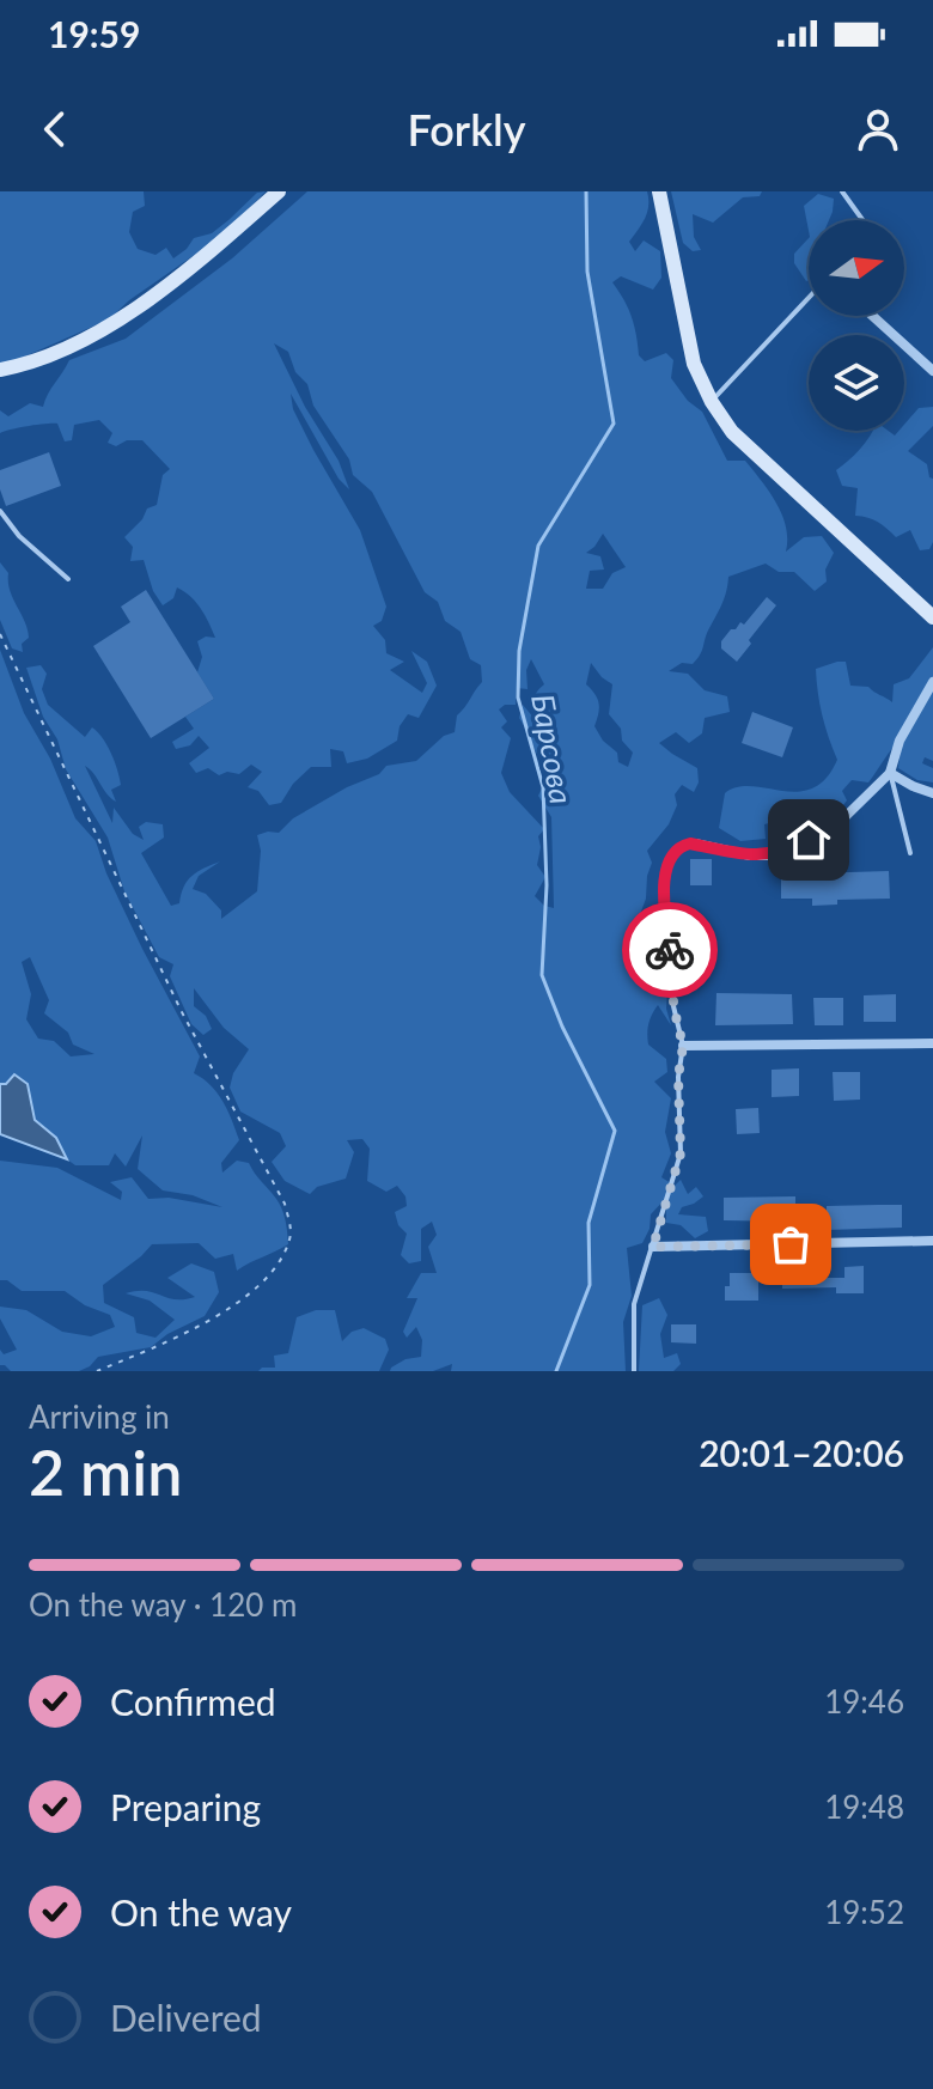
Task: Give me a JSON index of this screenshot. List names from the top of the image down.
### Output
{
  "water": ["Барсова"],
  "north": "right",
  "page": {
    "status": "19:59",
    "header": "Forkly",
    "heading": ["2 min", "Arriving in", "20:01–20:06"],
    "bar": "On the way · 120 m",
    "list": [
      ["Confirmed", "19:46"],
      ["Preparing", "19:48"],
      ["On the way", "19:52"],
      "Delivered"
    ]
  }
}
